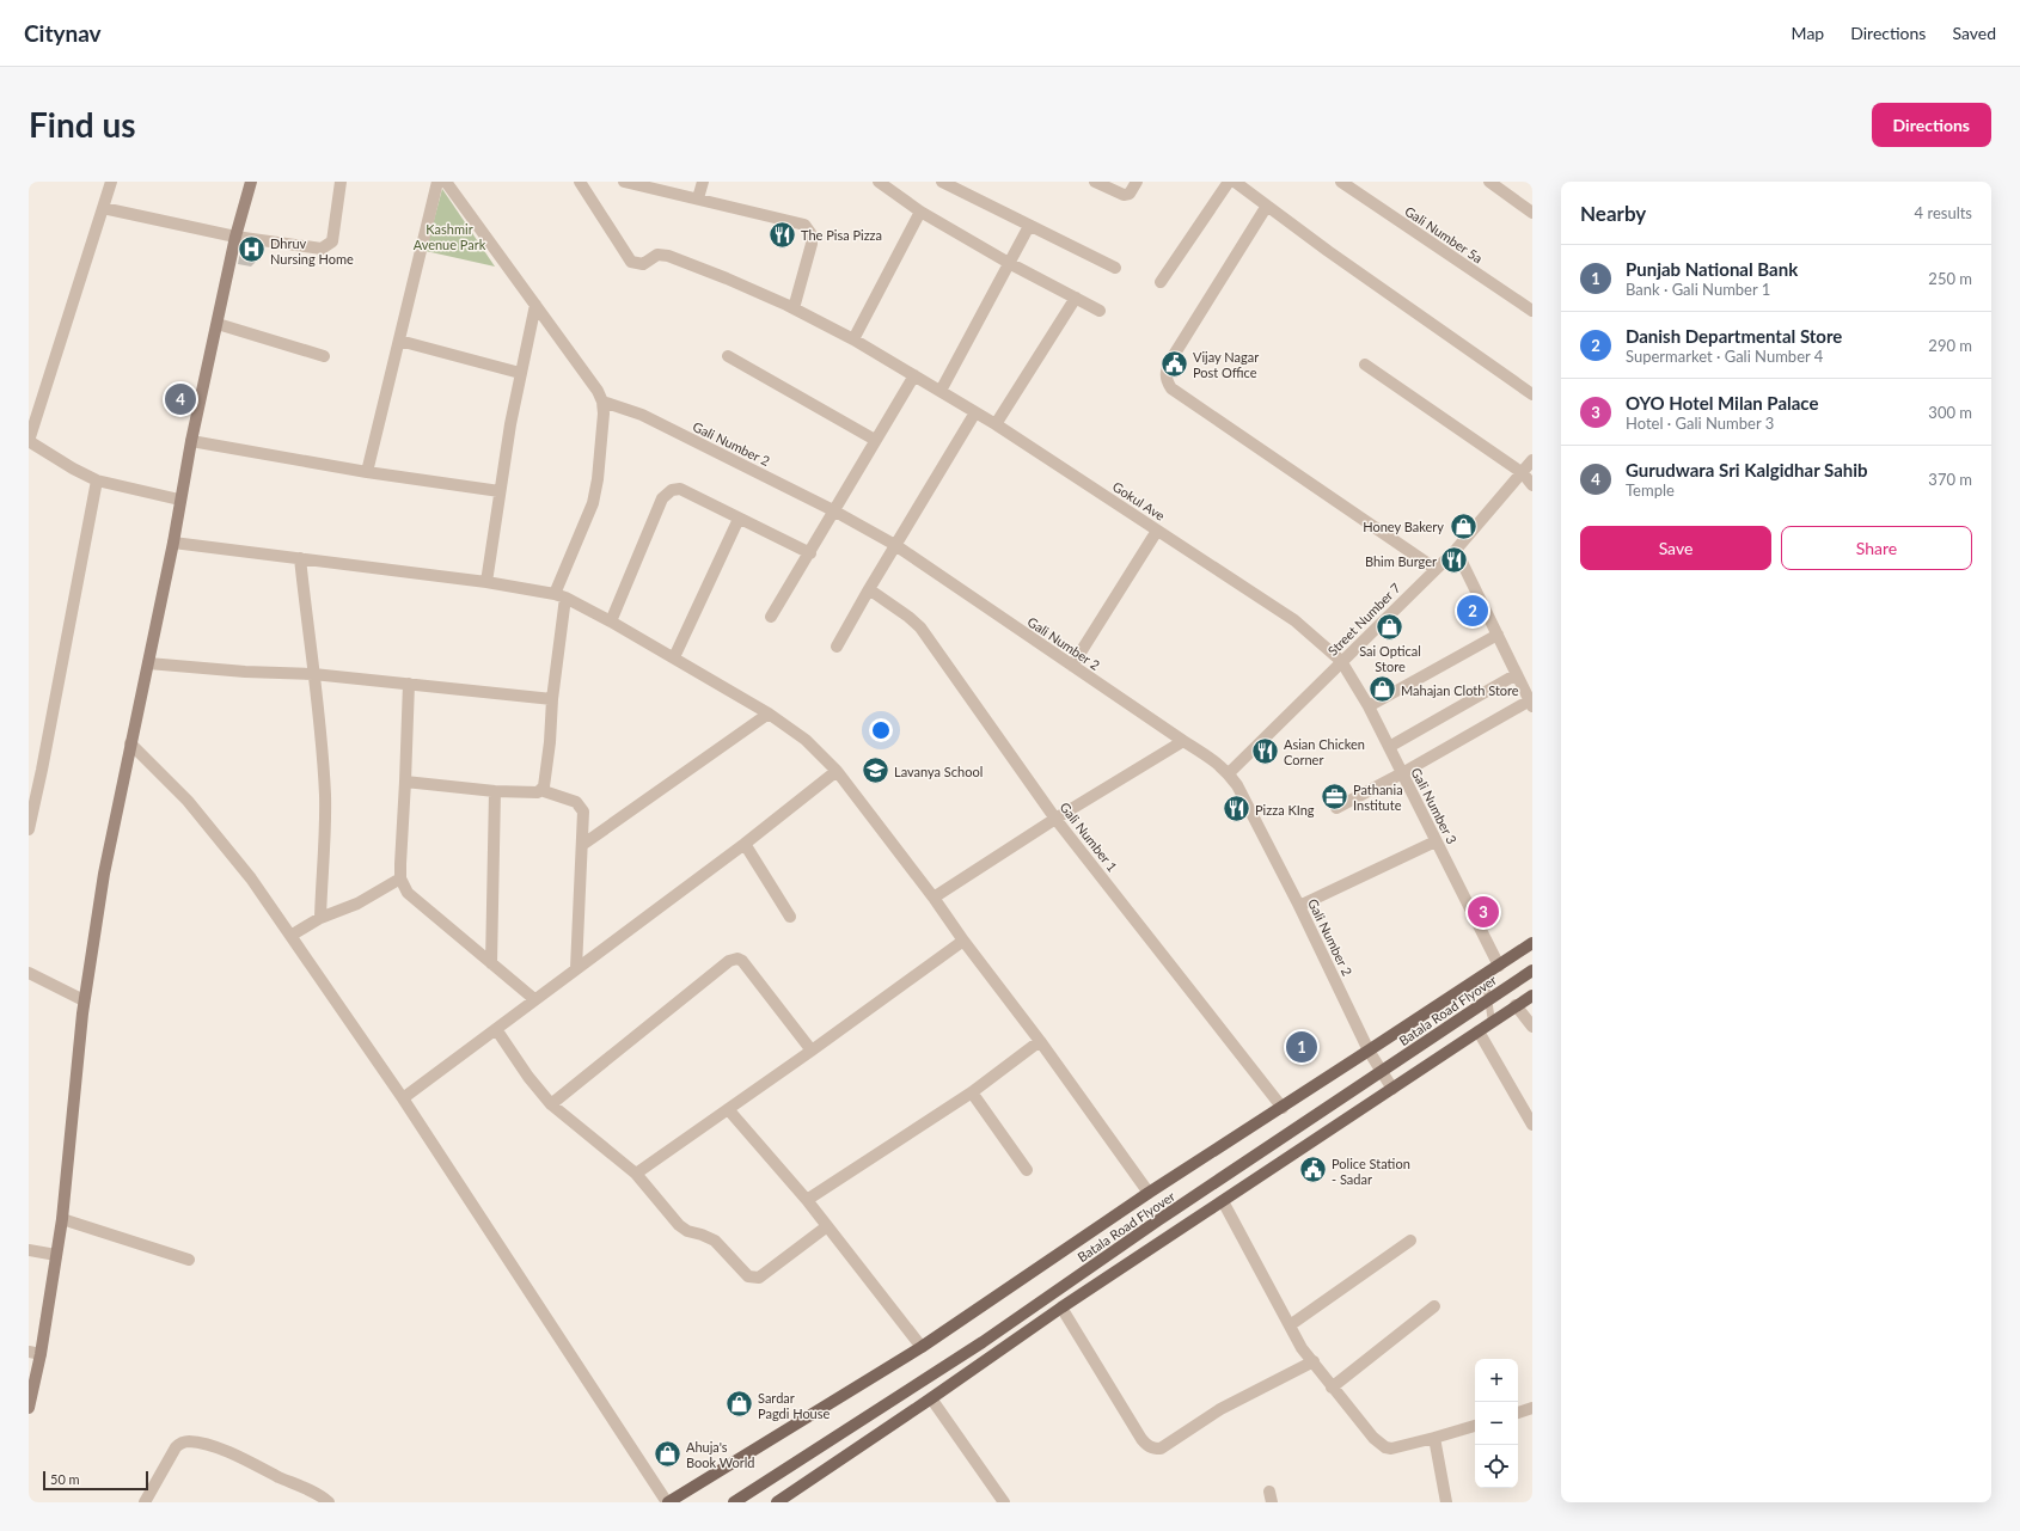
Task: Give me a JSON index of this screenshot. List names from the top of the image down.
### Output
{
  "streets": {
    "main road": ["Batala Road Flyover"],
    "street": [
      "Gali Number 5a",
      "Gali Number 2",
      "Gokul Ave",
      "Street Number 7",
      "Gali Number 3",
      "Gali Number 1"
    ]
  },
  "crossings": [
    ["Gali Number 2", "Street Number 7"],
    ["Gokul Ave", "Street Number 7"],
    ["Gokul Ave", "Gali Number 3"],
    ["Street Number 7", "Gali Number 3"]
  ],
  "parks": ["Kashmir Avenue Park"],
  "places": {
    "restaurant": [
      "The Pisa Pizza",
      "Bhim Burger",
      "Asian Chicken Corner",
      "Pizza KIng"
    ],
    "hospital": ["Dhruv Nursing Home"],
    "public building": ["Vijay Nagar Post Office", "Police Station - Sadar"],
    "shop": [
      "Honey Bakery",
      "Sai Optical Store",
      "Mahajan Cloth Store",
      "Sardar Pagdi House",
      "Ahuja's Book World"
    ],
    "school or university": ["Lavanya School"],
    "office": ["Pathania Institute"]
  },
  "scale_bar": "50 m",
  "page": {
    "header": "Citynav",
    "nav": ["Map", "Directions", "Saved"],
    "buttons": [
      "Directions",
      ["Save", "Share"]
    ],
    "title": "Find us",
    "heading": ["Nearby", "4 results"],
    "list": [
      {
        "mark": "1",
        "name": "Punjab National Bank",
        "note": "Bank · Gali Number 1",
        "value": "250 m"
      },
      {
        "mark": "2",
        "name": "Danish Departmental Store",
        "note": "Supermarket · Gali Number 4",
        "value": "290 m"
      },
      {
        "mark": "3",
        "name": "OYO Hotel Milan Palace",
        "note": "Hotel · Gali Number 3",
        "value": "300 m"
      },
      {
        "mark": "4",
        "name": "Gurudwara Sri Kalgidhar Sahib",
        "note": "Temple",
        "value": "370 m"
      }
    ],
    "pins": [
      "4",
      "2",
      "3",
      "1"
    ],
    "map_buttons": ["+", "−"],
    "scale": "50 m"
  }
}
